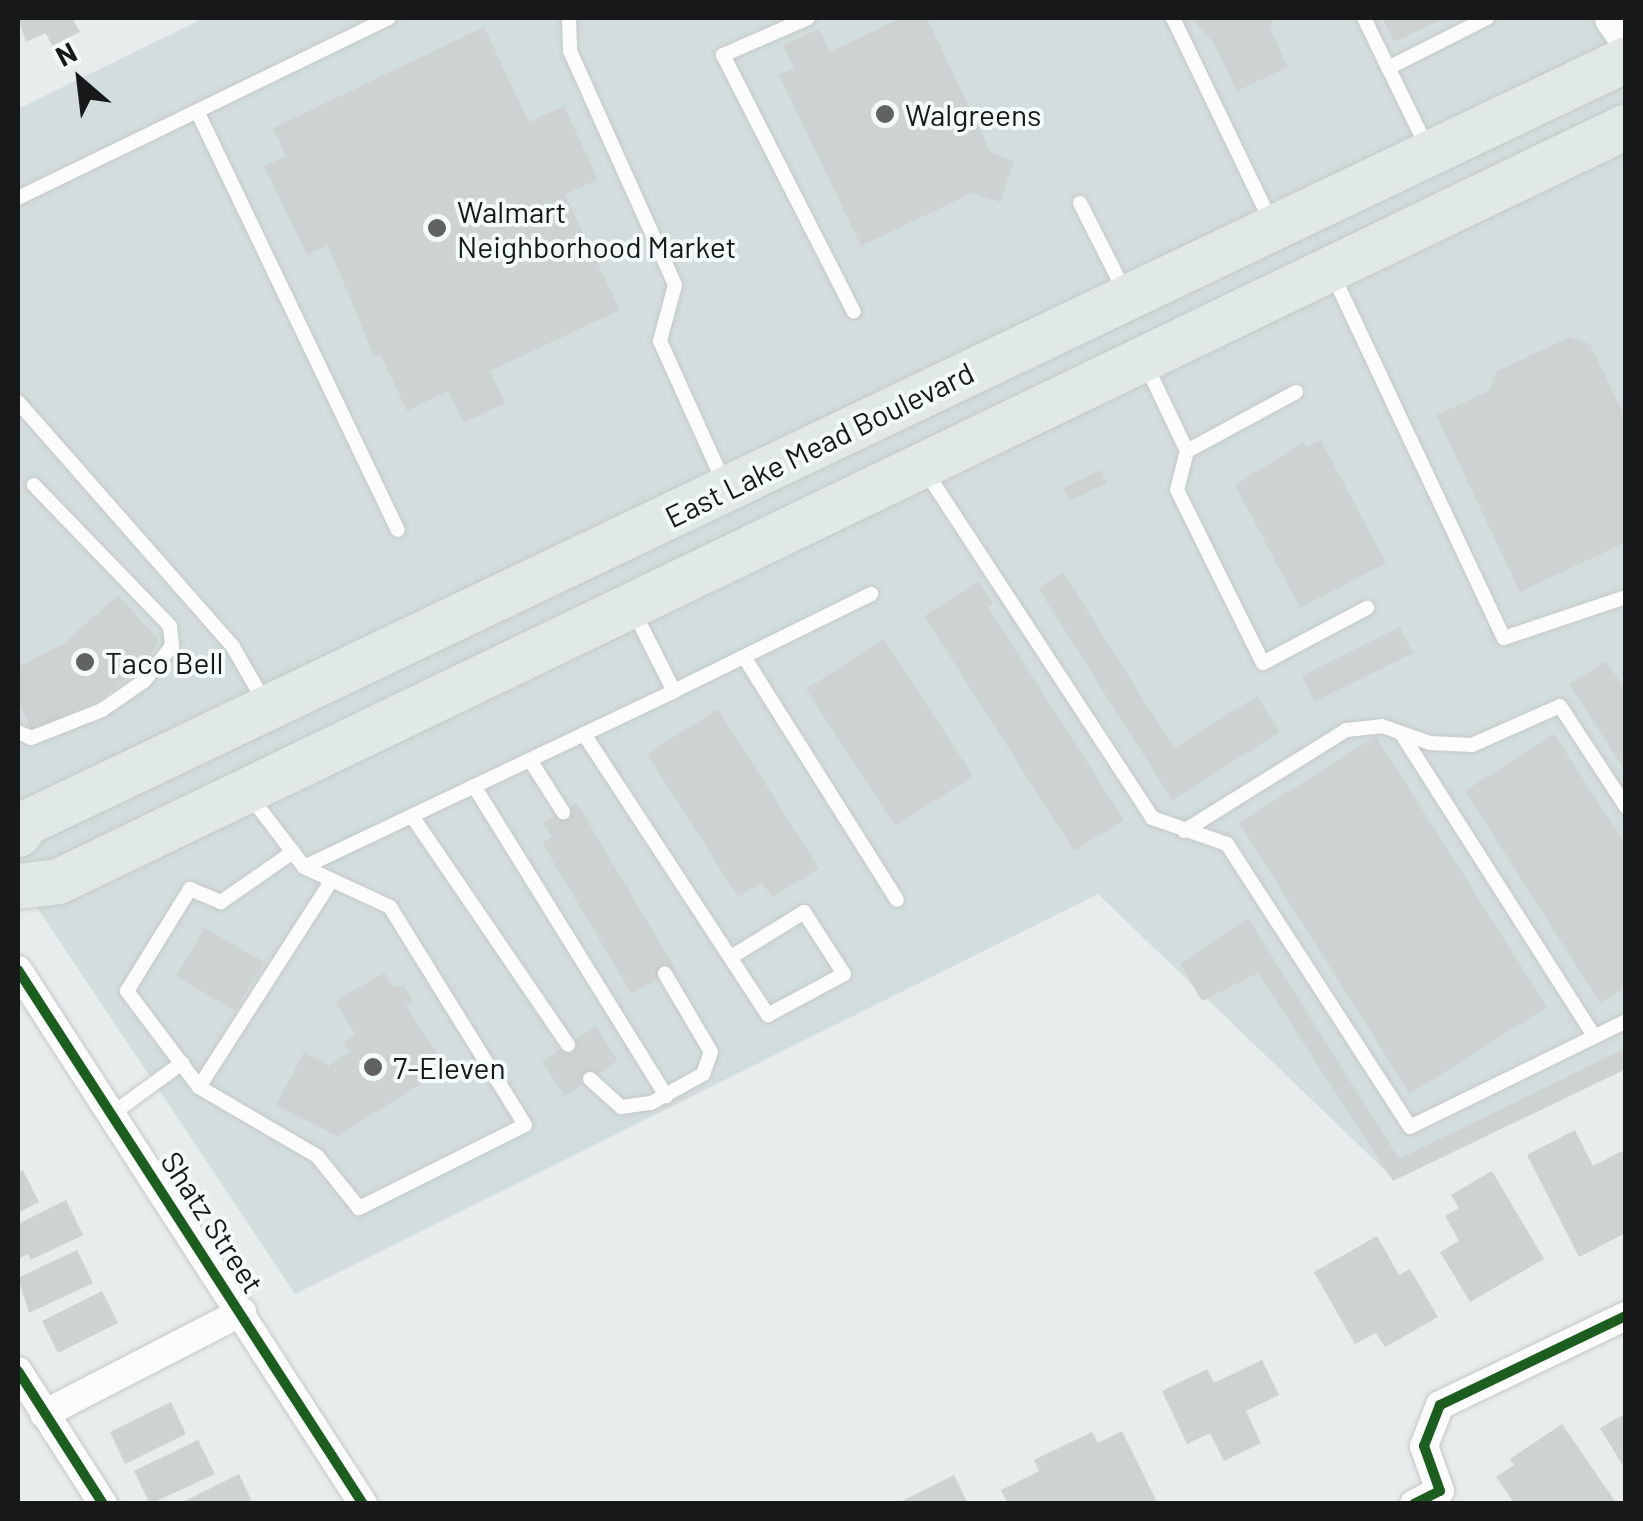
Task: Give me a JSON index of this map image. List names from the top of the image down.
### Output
{
  "streets": {
    "main road": ["East Lake Mead Boulevard"],
    "street": ["Shatz Street"]
  },
  "places": [
    "Walgreens",
    "Walmart Neighborhood Market",
    "Taco Bell",
    "7-Eleven"
  ],
  "north": "top left"
}
